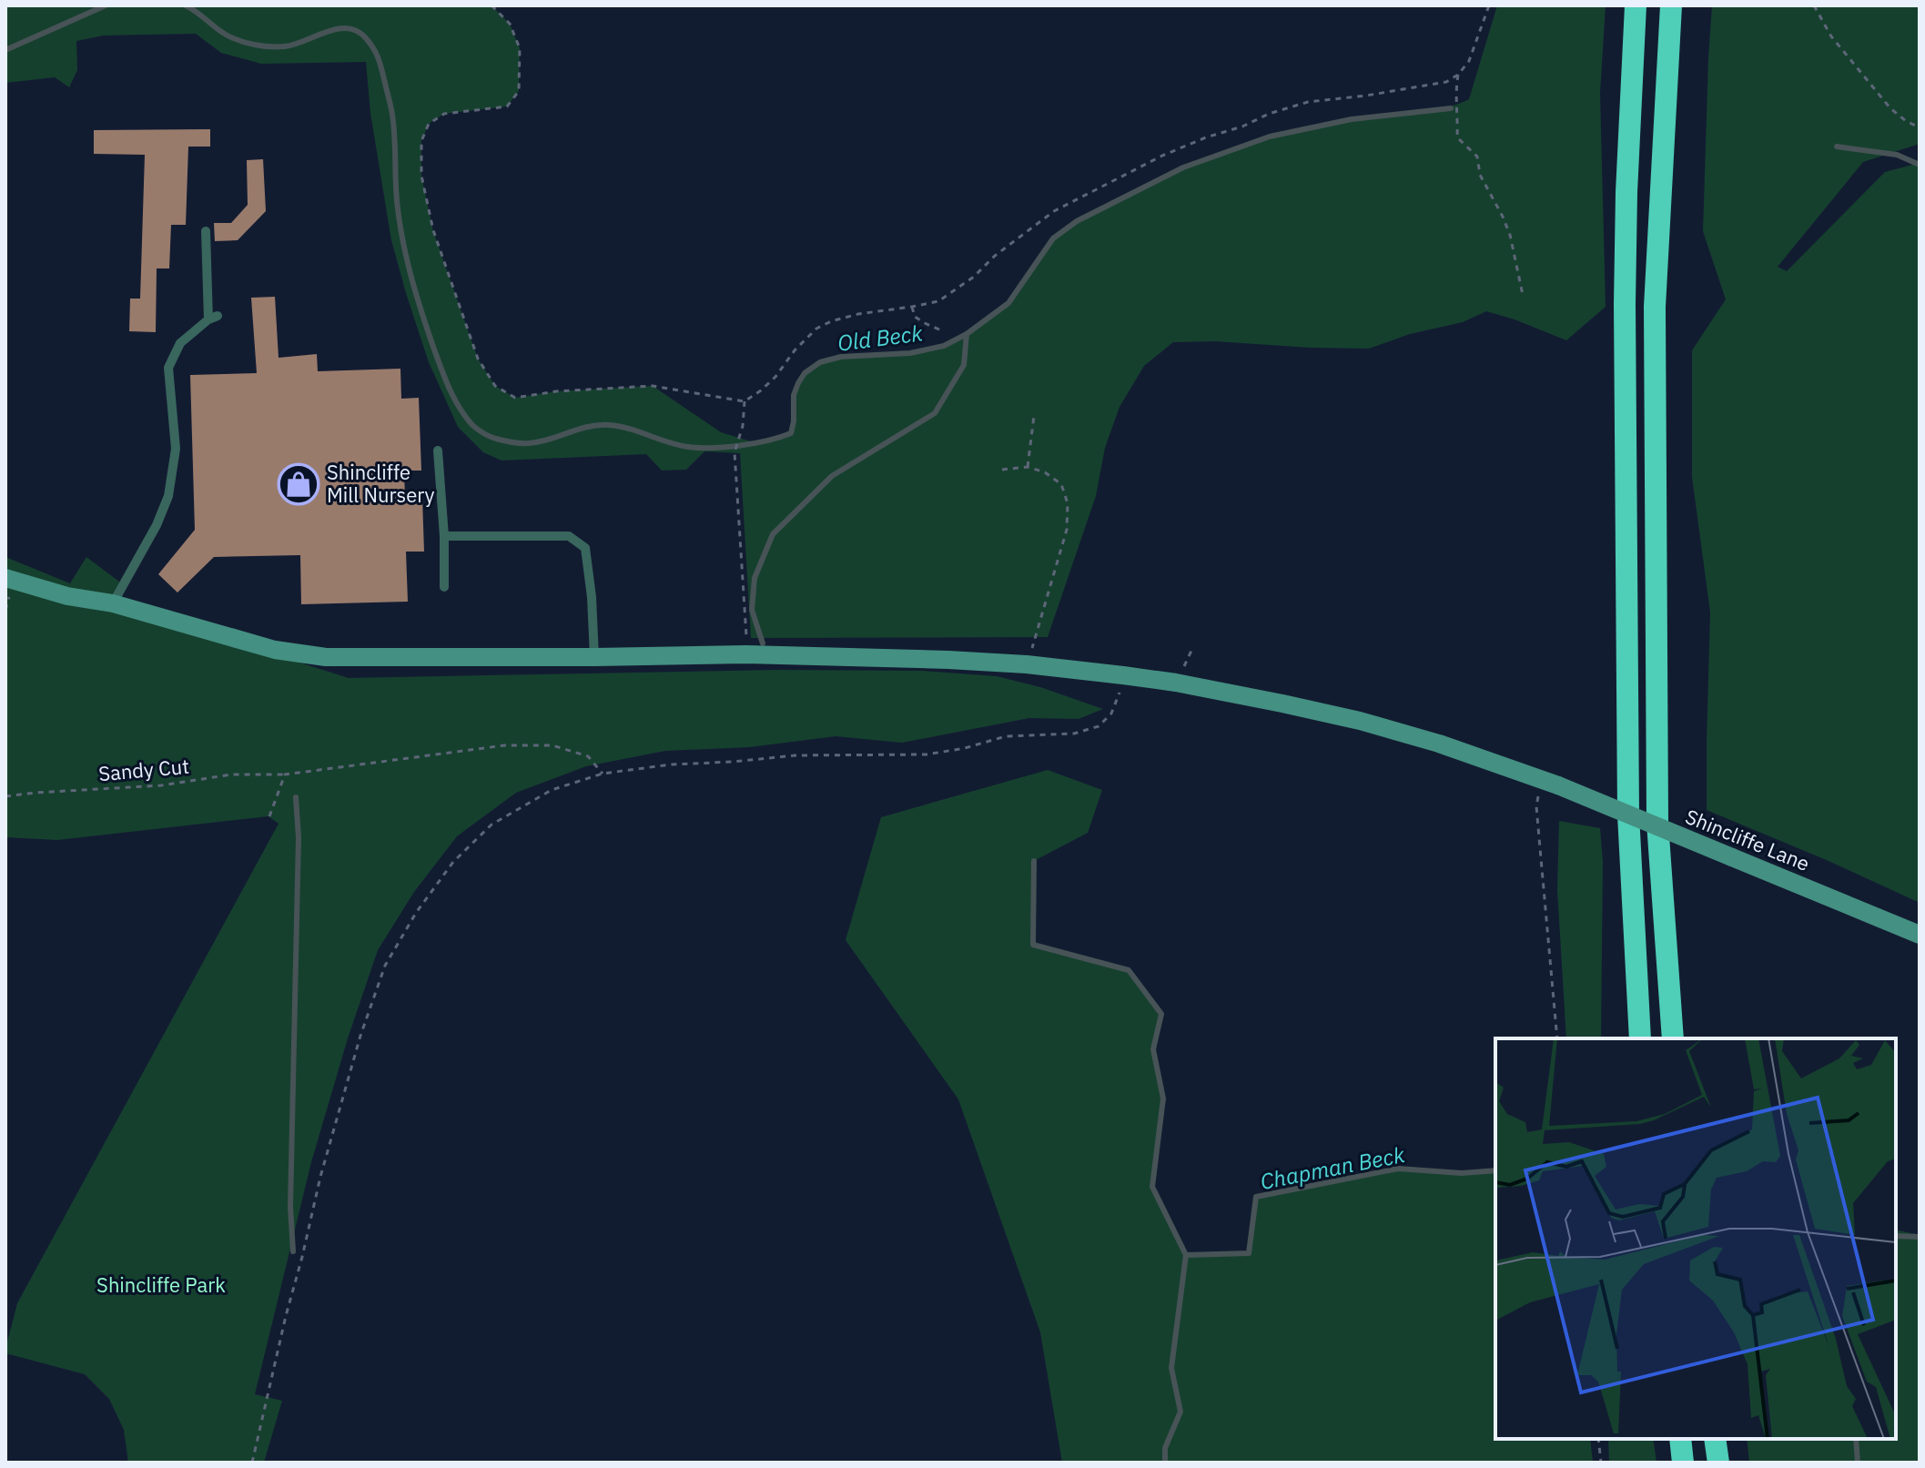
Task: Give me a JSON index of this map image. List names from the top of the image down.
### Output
{
  "streets": {
    "main road": ["Shincliffe Lane"],
    "path": ["Sandy Cut"]
  },
  "water": ["Old Beck", "Chapman Beck"],
  "parks": ["Shincliffe Park"],
  "places": {
    "shop": ["Shincliffe Mill Nursery"]
  }
}
